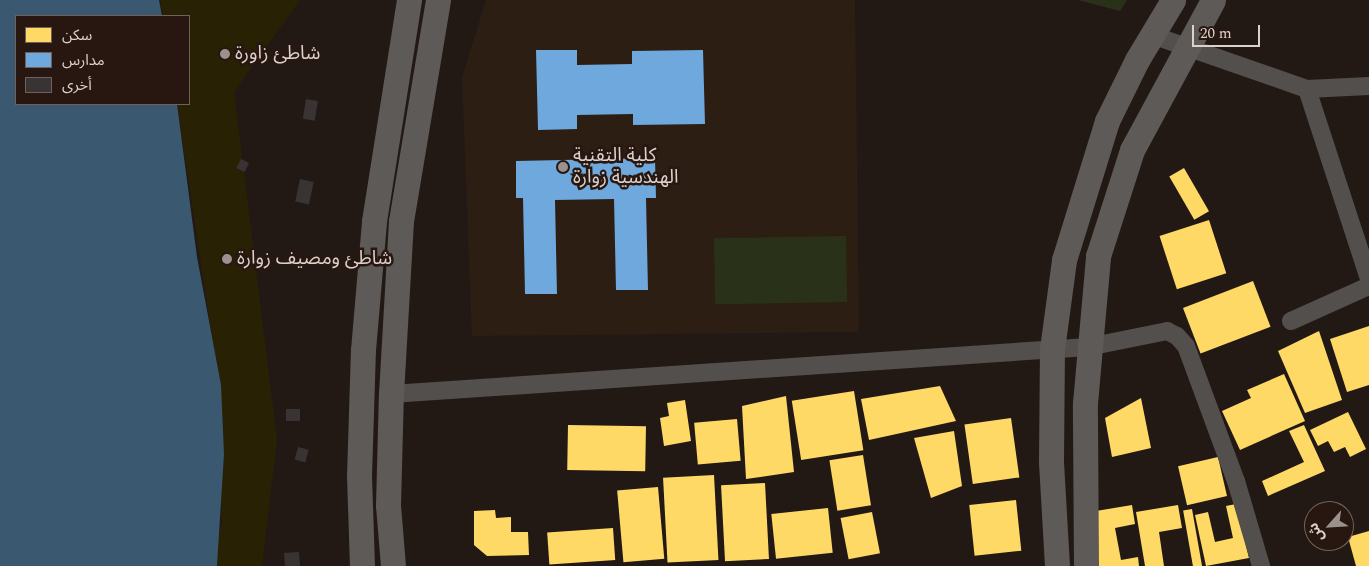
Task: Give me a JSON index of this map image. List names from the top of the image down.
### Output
{
  "places": ["شاطئ زاورة", "كلية التقنية الهندسية زوارة", "شاطئ ومصيف زوارة"],
  "legend": ["سكن", "مدارس", "أخرى"],
  "scale_bar": "20 m",
  "north": "bottom left"
}
